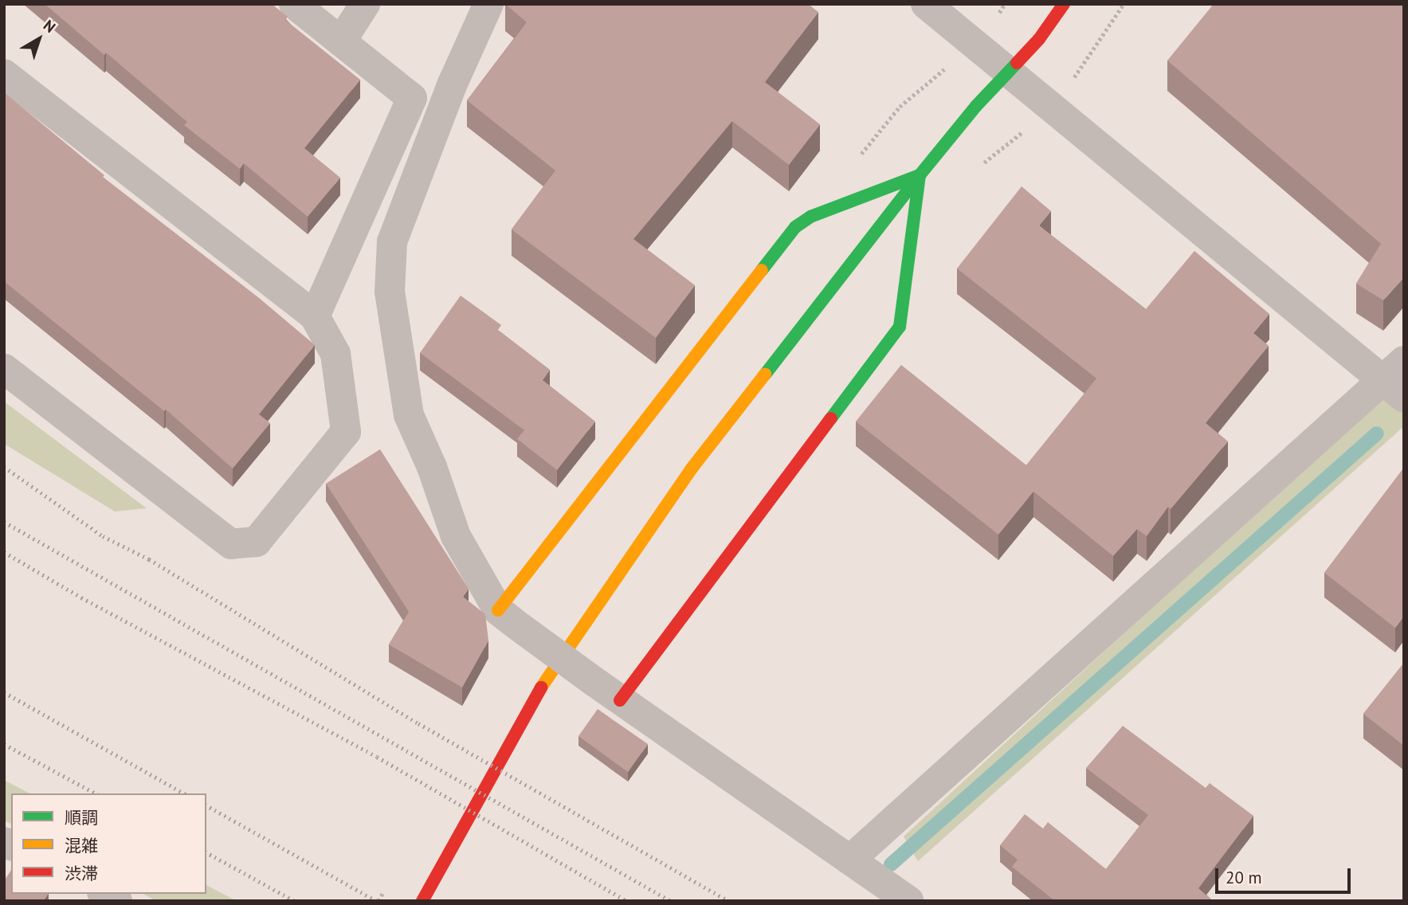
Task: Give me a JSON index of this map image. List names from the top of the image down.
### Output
{
  "legend": ["順調", "混雑", "渋滞"],
  "scale_bar": "20 m",
  "north": "top right"
}
